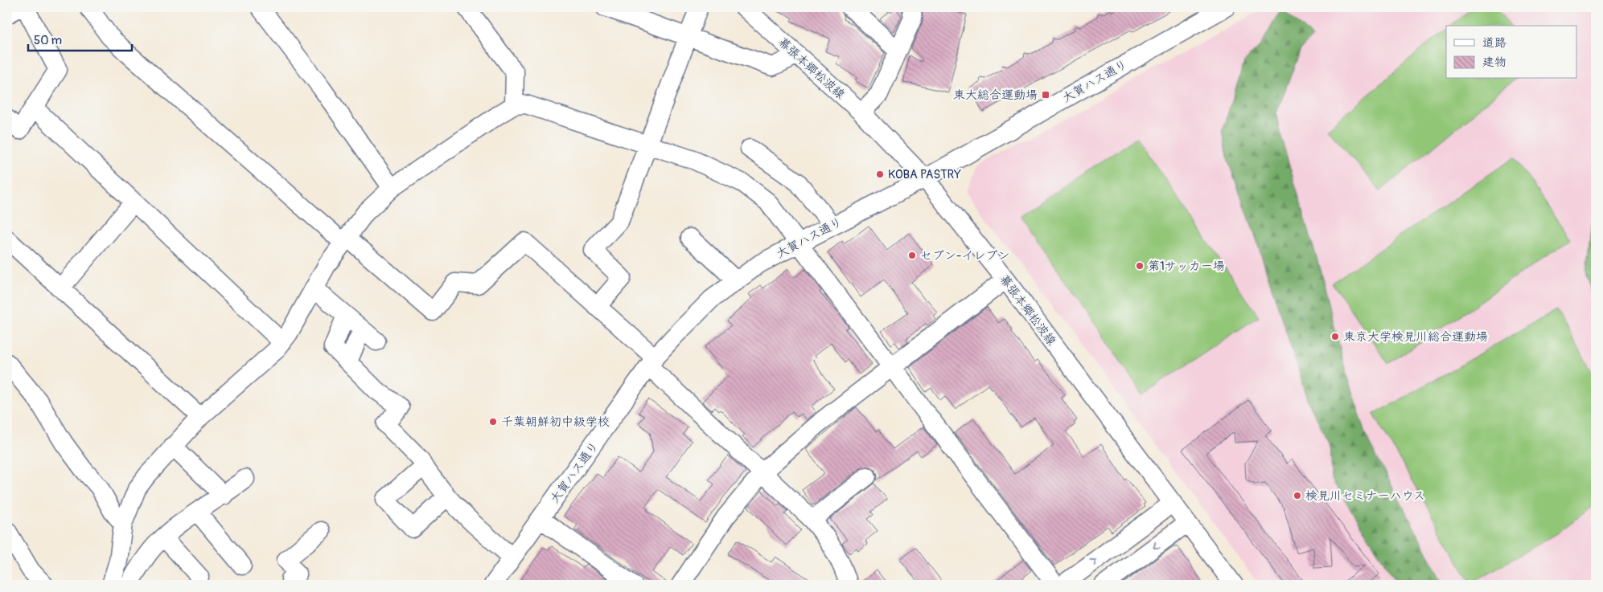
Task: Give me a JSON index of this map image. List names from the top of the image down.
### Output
{
  "streets": {
    "street": ["幕張本郷松波線", "大賀ハス通り"]
  },
  "crossings": [
    ["幕張本郷松波線", "大賀ハス通り"]
  ],
  "places": {
    "transit": ["東大総合運動場"],
    "other": [
      "KOBA PASTRY",
      "セブン-イレブン",
      "第1サッカー場",
      "東京大学検見川総合運動場",
      "千葉朝鮮初中級学校",
      "検見川セミナーハウス"
    ]
  },
  "legend": ["道路", "建物"],
  "scale_bar": "50 m"
}
